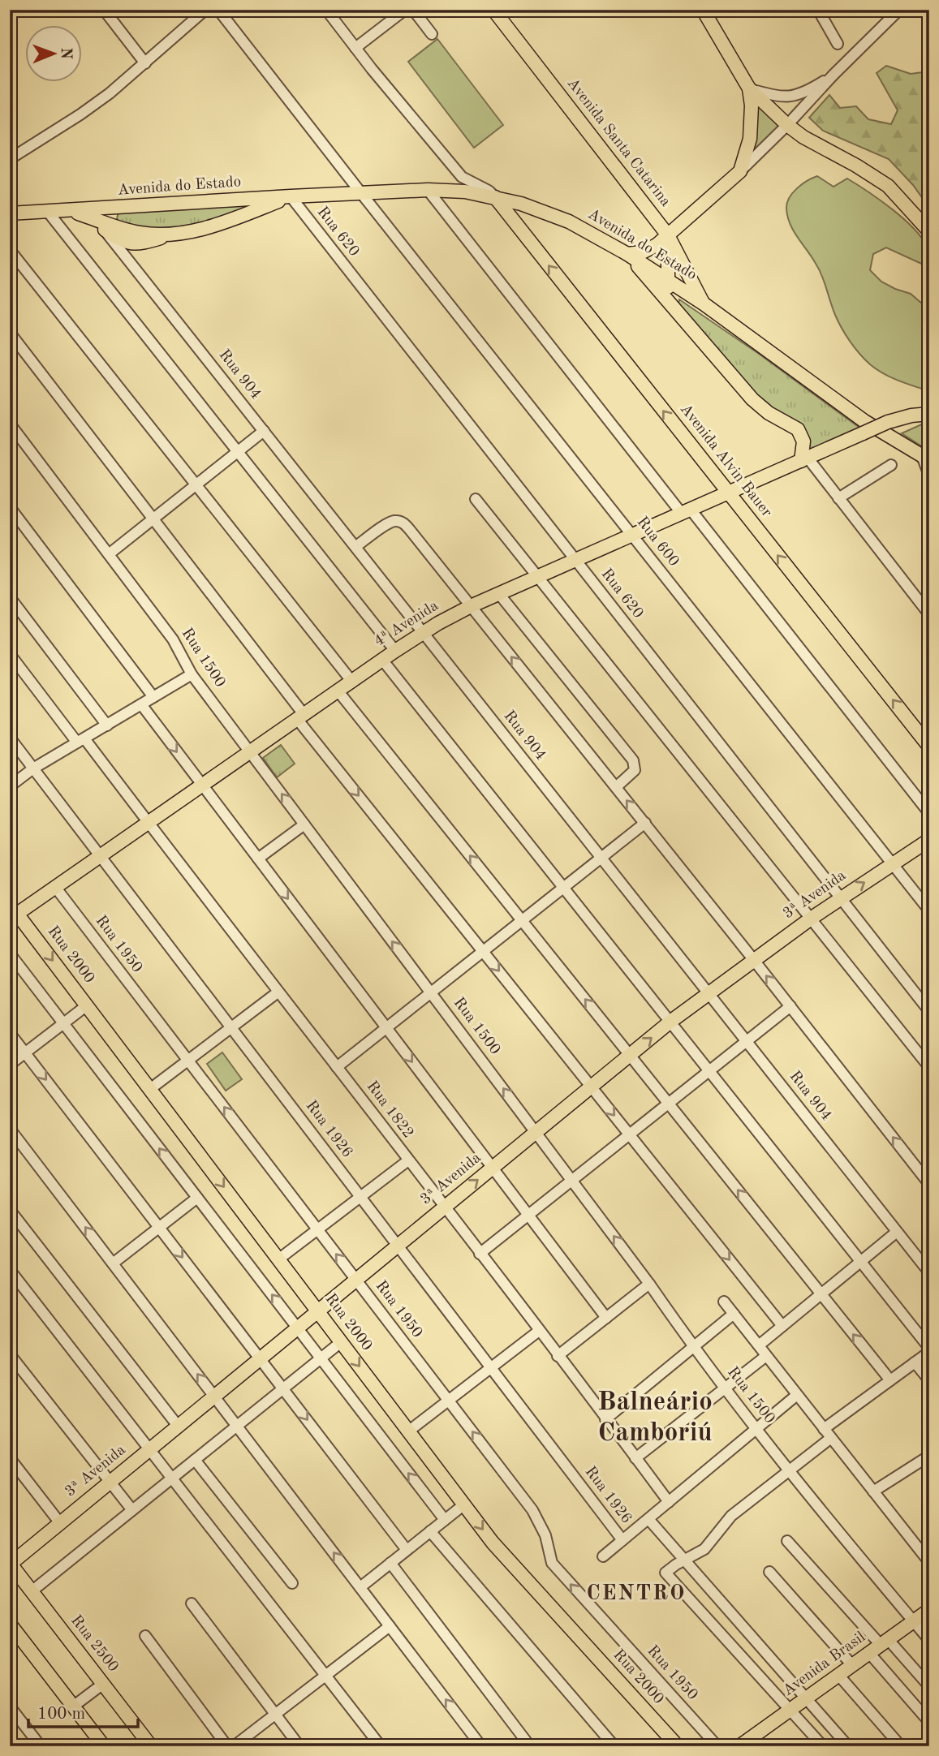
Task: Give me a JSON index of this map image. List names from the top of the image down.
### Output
{
  "streets": {
    "main road": [
      "Avenida Santa Catarina",
      "Avenida do Estado",
      "Avenida Alvin Bauer",
      "4ª Avenida",
      "3ª Avenida",
      "Rua 2000",
      "Rua 2500",
      "Avenida Brasil"
    ],
    "street": [
      "Rua 620",
      "Rua 904",
      "Rua 600",
      "Rua 1500",
      "Rua 1950",
      "Rua 1822",
      "Rua 1926"
    ]
  },
  "crossings": [
    ["Avenida Santa Catarina", "Avenida do Estado"],
    ["Avenida do Estado", "Rua 620"],
    ["Avenida do Estado", "Rua 904"],
    ["Avenida do Estado", "Avenida Alvin Bauer"],
    ["Avenida do Estado", "Rua 600"],
    ["Rua 620", "4ª Avenida"],
    ["Rua 620", "3ª Avenida"],
    ["Rua 904", "4ª Avenida"],
    ["Rua 904", "3ª Avenida"],
    ["Avenida Alvin Bauer", "4ª Avenida"],
    ["Rua 600", "4ª Avenida"],
    ["Rua 600", "3ª Avenida"],
    ["4ª Avenida", "Rua 1500"],
    ["4ª Avenida", "Rua 1950"],
    ["4ª Avenida", "Rua 2000"],
    ["4ª Avenida", "Rua 1822"],
    ["4ª Avenida", "Rua 1926"],
    ["Rua 1500", "3ª Avenida"],
    ["Rua 1500", "Avenida Brasil"],
    ["3ª Avenida", "Rua 1950"],
    ["3ª Avenida", "Rua 2000"],
    ["3ª Avenida", "Rua 1822"],
    ["3ª Avenida", "Rua 1926"],
    ["3ª Avenida", "Rua 2500"]
  ],
  "one_way": ["Rua 2000"],
  "districts": ["Balneário Camboriú", "CENTRO"],
  "scale_bar": "100 m",
  "north": "right"
}
